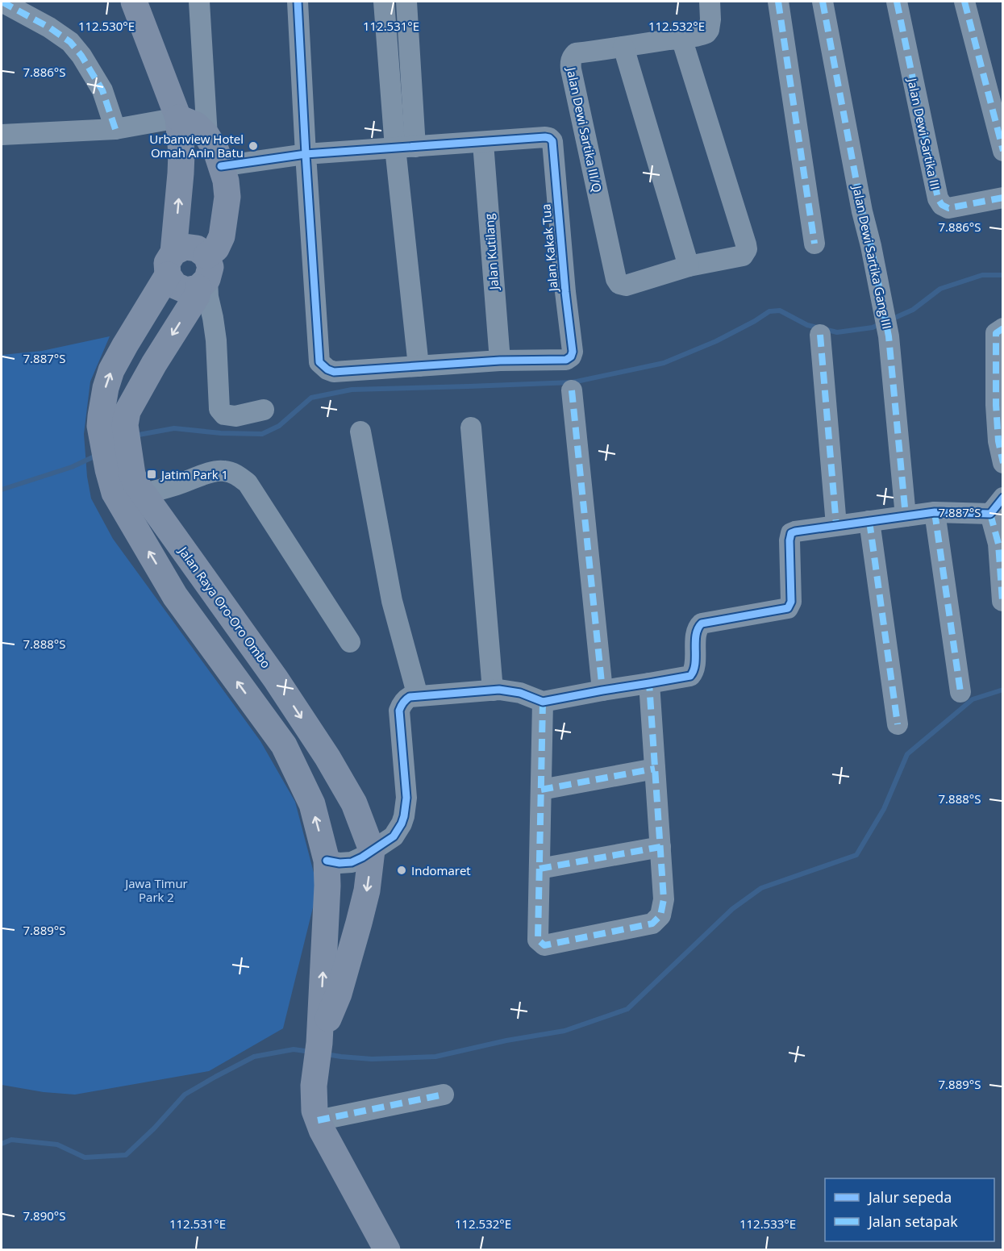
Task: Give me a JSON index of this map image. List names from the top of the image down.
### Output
{
  "streets": {
    "main road": ["Jalan Raya Oro-Oro Ombo"],
    "street": [
      "Jalan Dewi Sartika III/Q",
      "Jalan Dewi Sartika III",
      "Jalan Kakak Tua",
      "Jalan Kutilang",
      "Jalan Dewi Sartika Gang III"
    ]
  },
  "crossings": [
    ["Jalan Kakak Tua", "Jalan Kutilang"]
  ],
  "parks": ["Jawa Timur Park 2"],
  "places": {
    "other": ["Urbanview Hotel Omah Anin Batu", "Indomaret"],
    "transit": ["Jatim Park 1"]
  },
  "legend": ["Jalur sepeda", "Jalan setapak"],
  "coordinates": [
    "112.531°E",
    "112.532°E",
    "112.530°E",
    "7.886°S",
    "7.887°S",
    "7.888°S",
    "7.889°S",
    "7.890°S",
    "112.533°E"
  ]
}
